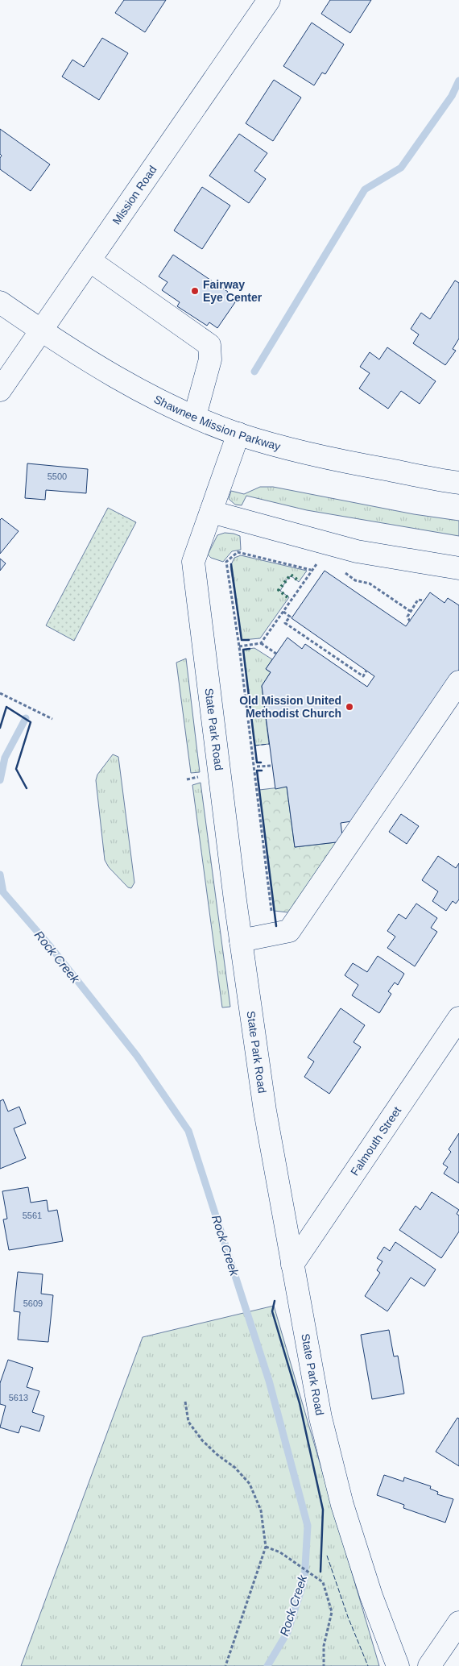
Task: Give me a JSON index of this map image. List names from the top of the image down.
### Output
{
  "streets": {
    "main road": [
      "Mission Road",
      "Shawnee Mission Parkway",
      "State Park Road",
      "Falmouth Street"
    ]
  },
  "crossings": [
    ["Mission Road", "Shawnee Mission Parkway"],
    ["Shawnee Mission Parkway", "State Park Road"],
    ["State Park Road", "Falmouth Street"]
  ],
  "water": ["Rock Creek"],
  "places": ["Fairway Eye Center", "Old Mission United Methodist Church"],
  "house_numbers": [
    "5500",
    "5561",
    "5609",
    "5613"
  ]
}
